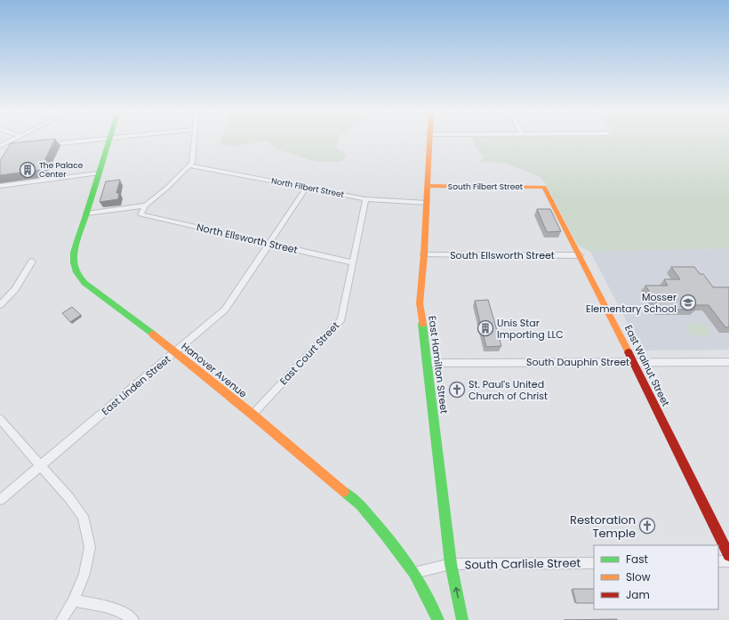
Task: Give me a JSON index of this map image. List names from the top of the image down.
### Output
{
  "streets": {
    "street": [
      "South Filbert Street",
      "North Filbert Street",
      "North Ellsworth Street",
      "South Ellsworth Street",
      "East Court Street",
      "South Dauphin Street",
      "East Hamilton Street",
      "East Walnut Street",
      "Hanover Avenue",
      "East Linden Street",
      "South Carlisle Street"
    ]
  },
  "crossings": [
    ["South Filbert Street", "East Hamilton Street"],
    ["South Filbert Street", "East Walnut Street"],
    ["North Filbert Street", "East Court Street"],
    ["North Filbert Street", "East Hamilton Street"],
    ["North Filbert Street", "East Linden Street"],
    ["North Ellsworth Street", "East Court Street"],
    ["North Ellsworth Street", "East Linden Street"],
    ["South Ellsworth Street", "East Hamilton Street"],
    ["South Ellsworth Street", "East Walnut Street"],
    ["East Court Street", "Hanover Avenue"],
    ["South Dauphin Street", "East Hamilton Street"],
    ["South Dauphin Street", "East Walnut Street"],
    ["East Hamilton Street", "South Carlisle Street"],
    ["Hanover Avenue", "East Linden Street"],
    ["Hanover Avenue", "South Carlisle Street"]
  ],
  "places": {
    "building": ["The Palace Center", "Unis Star Importing LLC"],
    "school or university": ["Mosser Elementary School"],
    "church": ["St. Paul's United Church of Christ", "Restoration Temple"]
  },
  "legend": ["Fast", "Slow", "Jam"]
}
